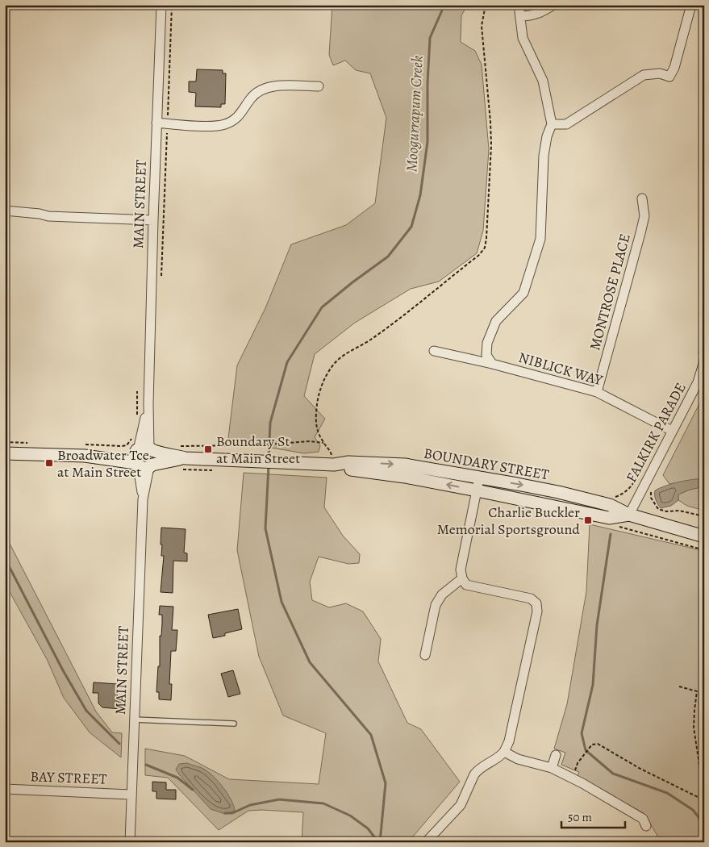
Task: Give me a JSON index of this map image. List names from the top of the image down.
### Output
{
  "streets": {
    "street": [
      "MAIN STREET",
      "MONTROSE PLACE",
      "NIBLICK WAY",
      "FALKIRK PARADE",
      "BOUNDARY STREET",
      "BAY STREET"
    ]
  },
  "crossings": [
    ["MAIN STREET", "BOUNDARY STREET"],
    ["MAIN STREET", "BAY STREET"],
    ["MONTROSE PLACE", "NIBLICK WAY"],
    ["NIBLICK WAY", "FALKIRK PARADE"],
    ["FALKIRK PARADE", "BOUNDARY STREET"]
  ],
  "water": ["Moogurrapum Creek"],
  "places": {
    "transit": ["Boundary St at Main Street", "Broadwater Tce at Main Street", "Charlie Buckler Memorial Sportsground"]
  },
  "scale_bar": "50 m"
}
